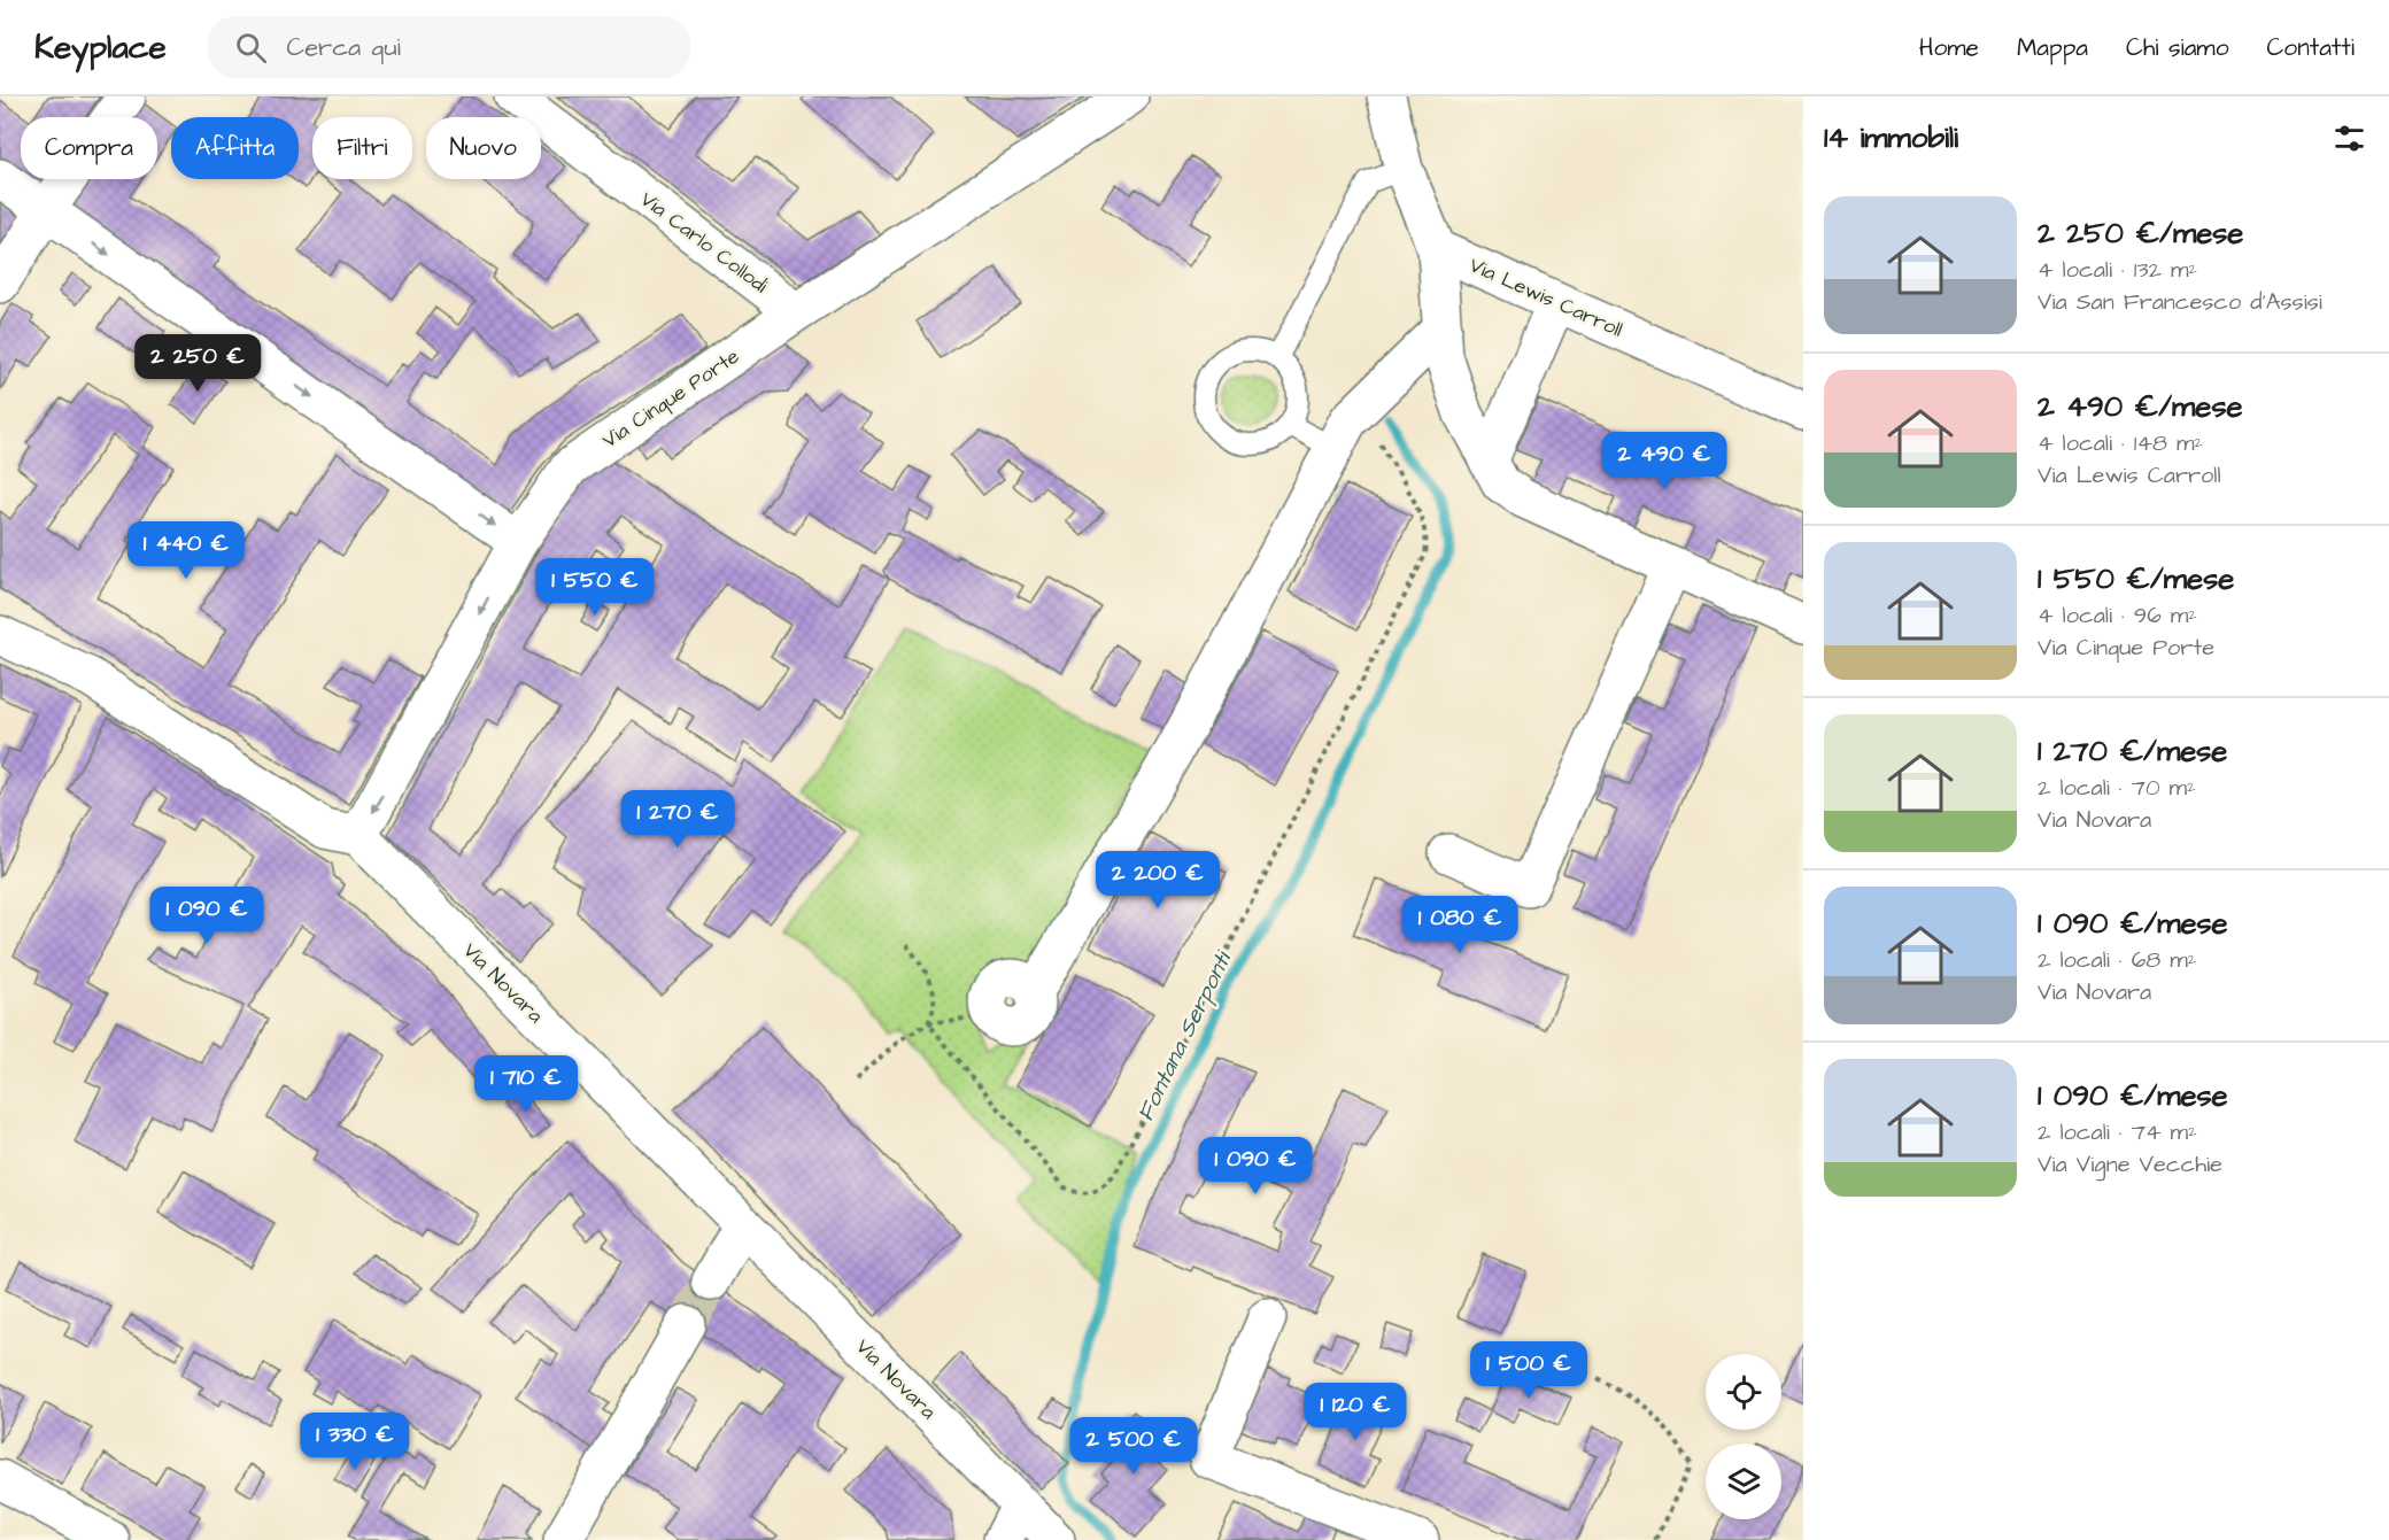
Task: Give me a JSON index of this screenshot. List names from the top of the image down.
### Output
{
  "streets": {
    "street": [
      "Via Carlo Collodi",
      "Via Lewis Carroll",
      "Via Cinque Porte",
      "Via Novara"
    ]
  },
  "crossings": [
    ["Via Carlo Collodi", "Via Cinque Porte"],
    ["Via Cinque Porte", "Via Novara"]
  ],
  "water": ["Fontana Serponti"],
  "page": {
    "header": "Keyplace",
    "search": "Cerca qui",
    "nav": [
      "Home",
      "Mappa",
      "Chi siamo",
      "Contatti"
    ],
    "heading": "14 immobili",
    "chip": [
      "Compra",
      "Affitta",
      "Filtri",
      "Nuovo"
    ],
    "list": [
      {
        "name": "2 250 €/mese",
        "note": "4 locali · 132 m² · Via San Francesco d'Assisi"
      },
      {
        "name": "2 490 €/mese",
        "note": "4 locali · 148 m² · Via Lewis Carroll"
      },
      {
        "name": "1 550 €/mese",
        "note": "4 locali · 96 m² · Via Cinque Porte"
      },
      {
        "name": "1 270 €/mese",
        "note": "2 locali · 70 m² · Via Novara"
      },
      {
        "name": "1 090 €/mese",
        "note": "2 locali · 68 m² · Via Novara"
      },
      {
        "name": "1 090 €/mese",
        "note": "2 locali · 74 m² · Via Vigne Vecchie"
      }
    ],
    "price": [
      "2 250 €",
      "2 490 €",
      "1 440 €",
      "1 550 €",
      "1 270 €",
      "2 200 €",
      "1 090 €",
      "1 080 €",
      "1 710 €",
      "1 090 €",
      "1 500 €",
      "1 120 €",
      "1 330 €",
      "2 500 €"
    ]
  }
}
